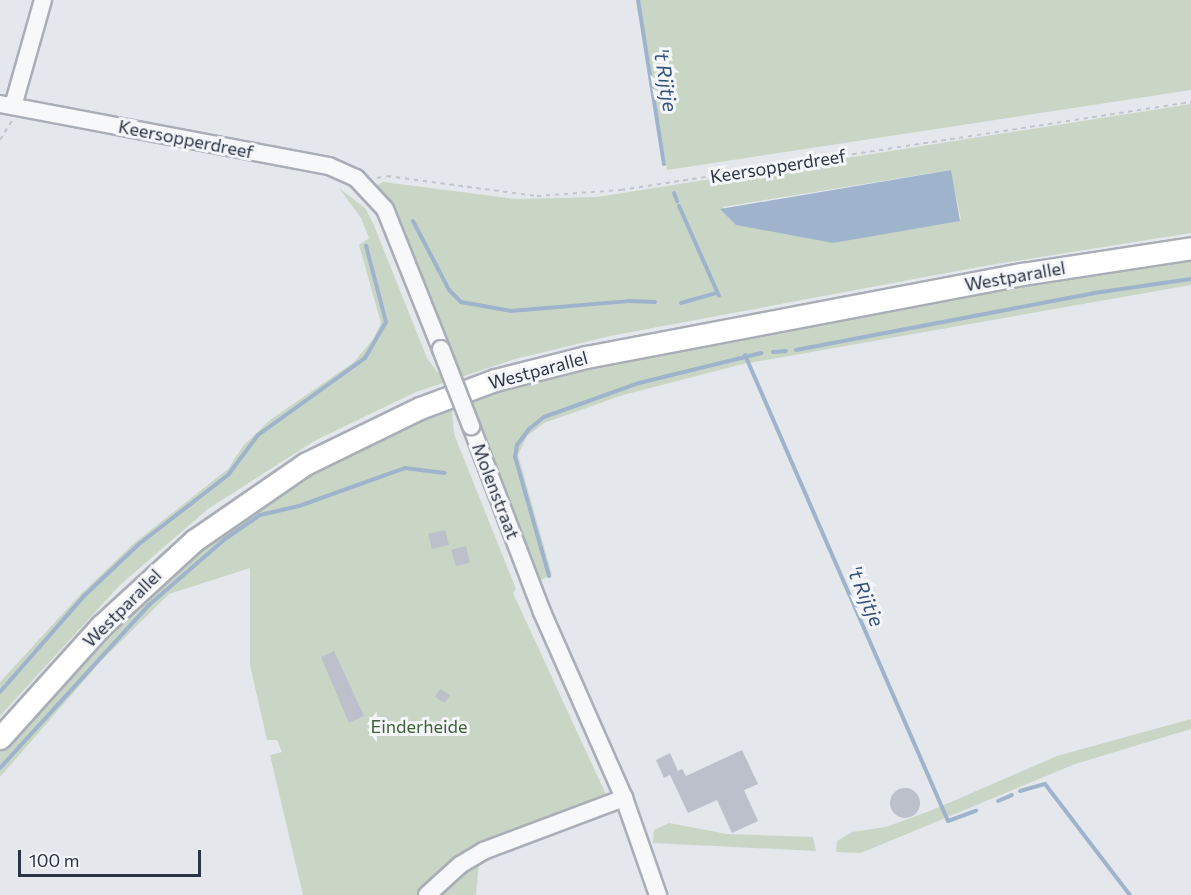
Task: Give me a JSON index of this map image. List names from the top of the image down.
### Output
{
  "streets": {
    "main road": ["Westparallel"],
    "street": ["Keersopperdreef", "Molenstraat"]
  },
  "crossings": [
    ["Keersopperdreef", "Molenstraat"]
  ],
  "water": ["'t Rijtje"],
  "parks": ["Einderheide"],
  "scale_bar": "100 m"
}
